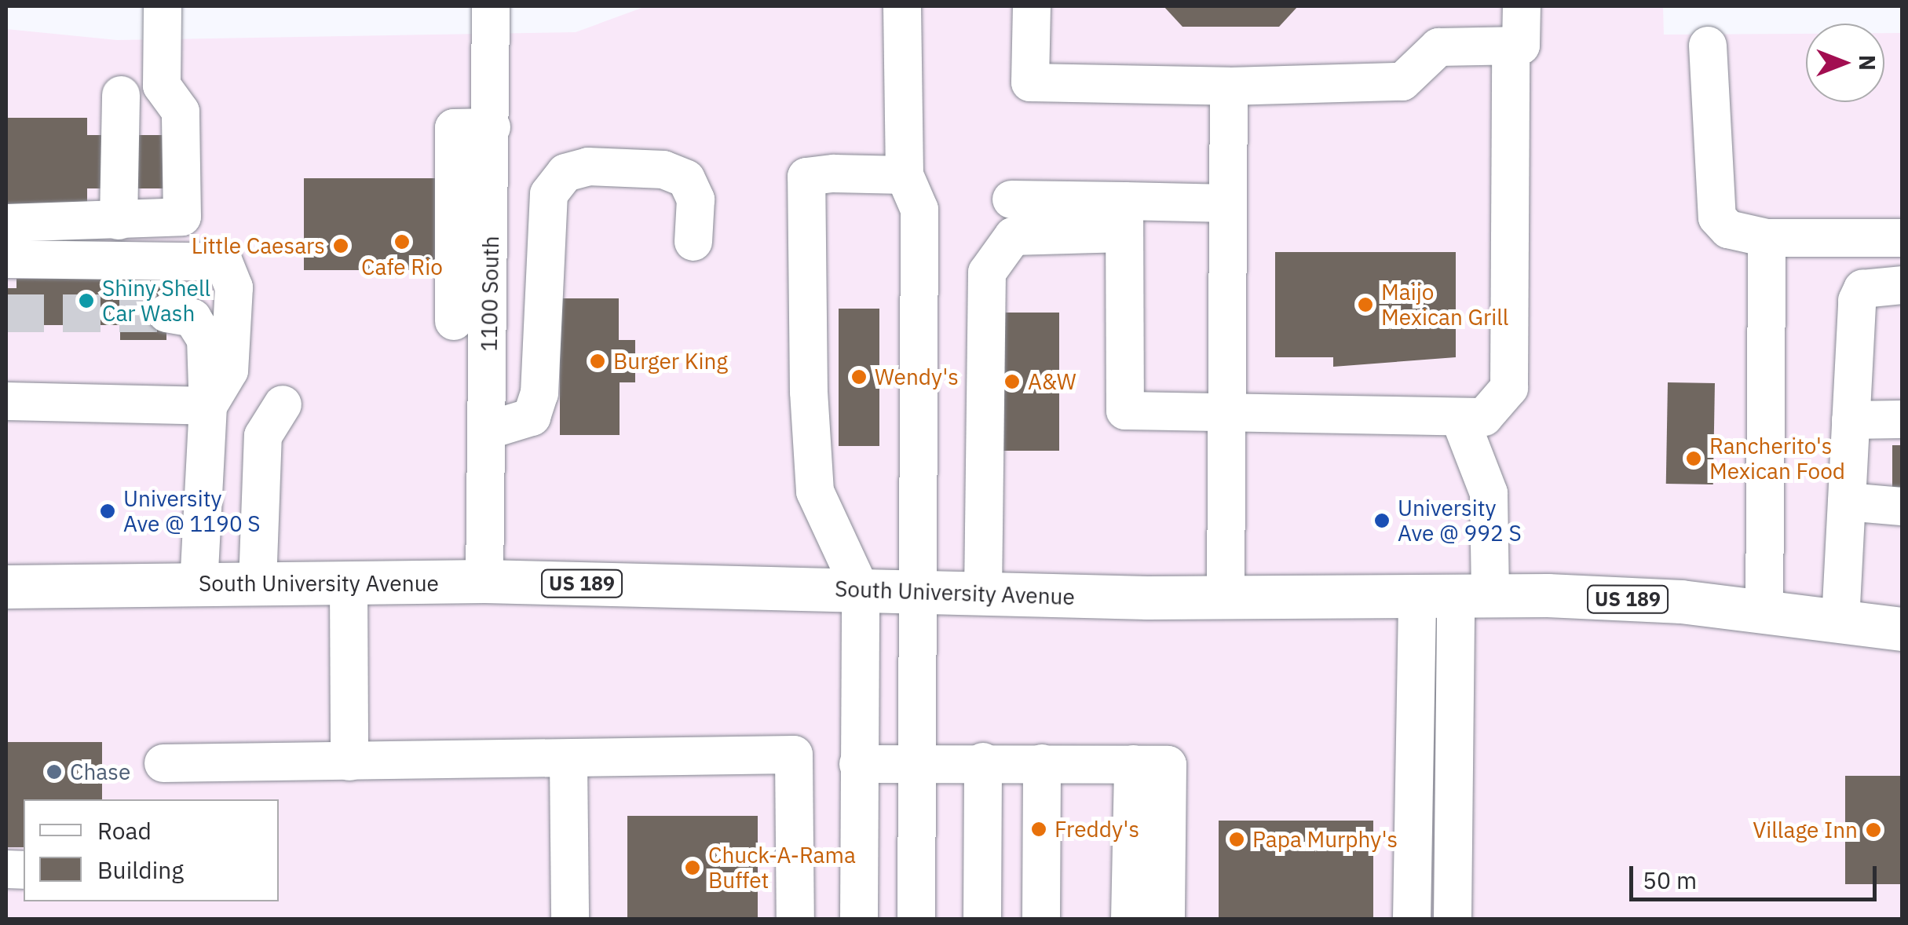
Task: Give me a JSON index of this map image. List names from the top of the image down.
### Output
{
  "streets": {
    "highway": ["South University Avenue", "US 189"],
    "street": ["1100 South"]
  },
  "crossings": [
    ["1100 South", "South University Avenue"]
  ],
  "places": [
    "Cafe Rio",
    "Little Caesars",
    "Shiny Shell Car Wash",
    "Maijo Mexican Grill",
    "Burger King",
    "Wendy's",
    "A&W",
    "Rancherito's Mexican Food",
    "University Ave @ 1190 S",
    "University Ave @ 992 S",
    "Chase",
    "Freddy's",
    "Village Inn",
    "Papa Murphy's",
    "Chuck-A-Rama Buffet"
  ],
  "legend": ["Road", "Building"],
  "scale_bar": "50 m",
  "north": "right"
}
